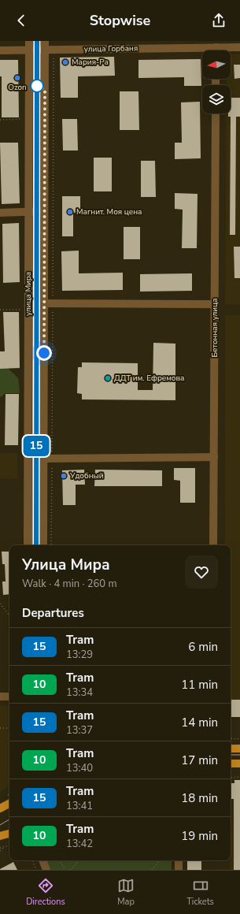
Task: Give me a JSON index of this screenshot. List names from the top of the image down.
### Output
{
  "streets": {
    "street": ["улица Горбаня", "улица Мира", "Бетонная улица"]
  },
  "crossings": [
    ["улица Горбаня", "улица Мира"]
  ],
  "places": [
    "Мария-Ра",
    "Ozon",
    "Магнит. Моя цена",
    "ДДТ им. Ефремова",
    "Удобный"
  ],
  "lines": ["tram line 15"],
  "north": "left",
  "page": {
    "header": "Stopwise",
    "on_map": "15",
    "heading": [
      ["Улица Мира", "Walk · 4 min · 260 m"],
      "Departures"
    ],
    "list": [
      {
        "mark": "15",
        "name": "Tram",
        "note": "13:29",
        "value": "6 min"
      },
      {
        "mark": "10",
        "name": "Tram",
        "note": "13:34",
        "value": "11 min"
      },
      {
        "mark": "15",
        "name": "Tram",
        "note": "13:37",
        "value": "14 min"
      },
      {
        "mark": "10",
        "name": "Tram",
        "note": "13:40",
        "value": "17 min"
      },
      {
        "mark": "15",
        "name": "Tram",
        "note": "13:41",
        "value": "18 min"
      },
      {
        "mark": "10",
        "name": "Tram",
        "note": "13:42",
        "value": "19 min"
      }
    ],
    "tabs": ["Directions", "Map", "Tickets"]
  }
}
